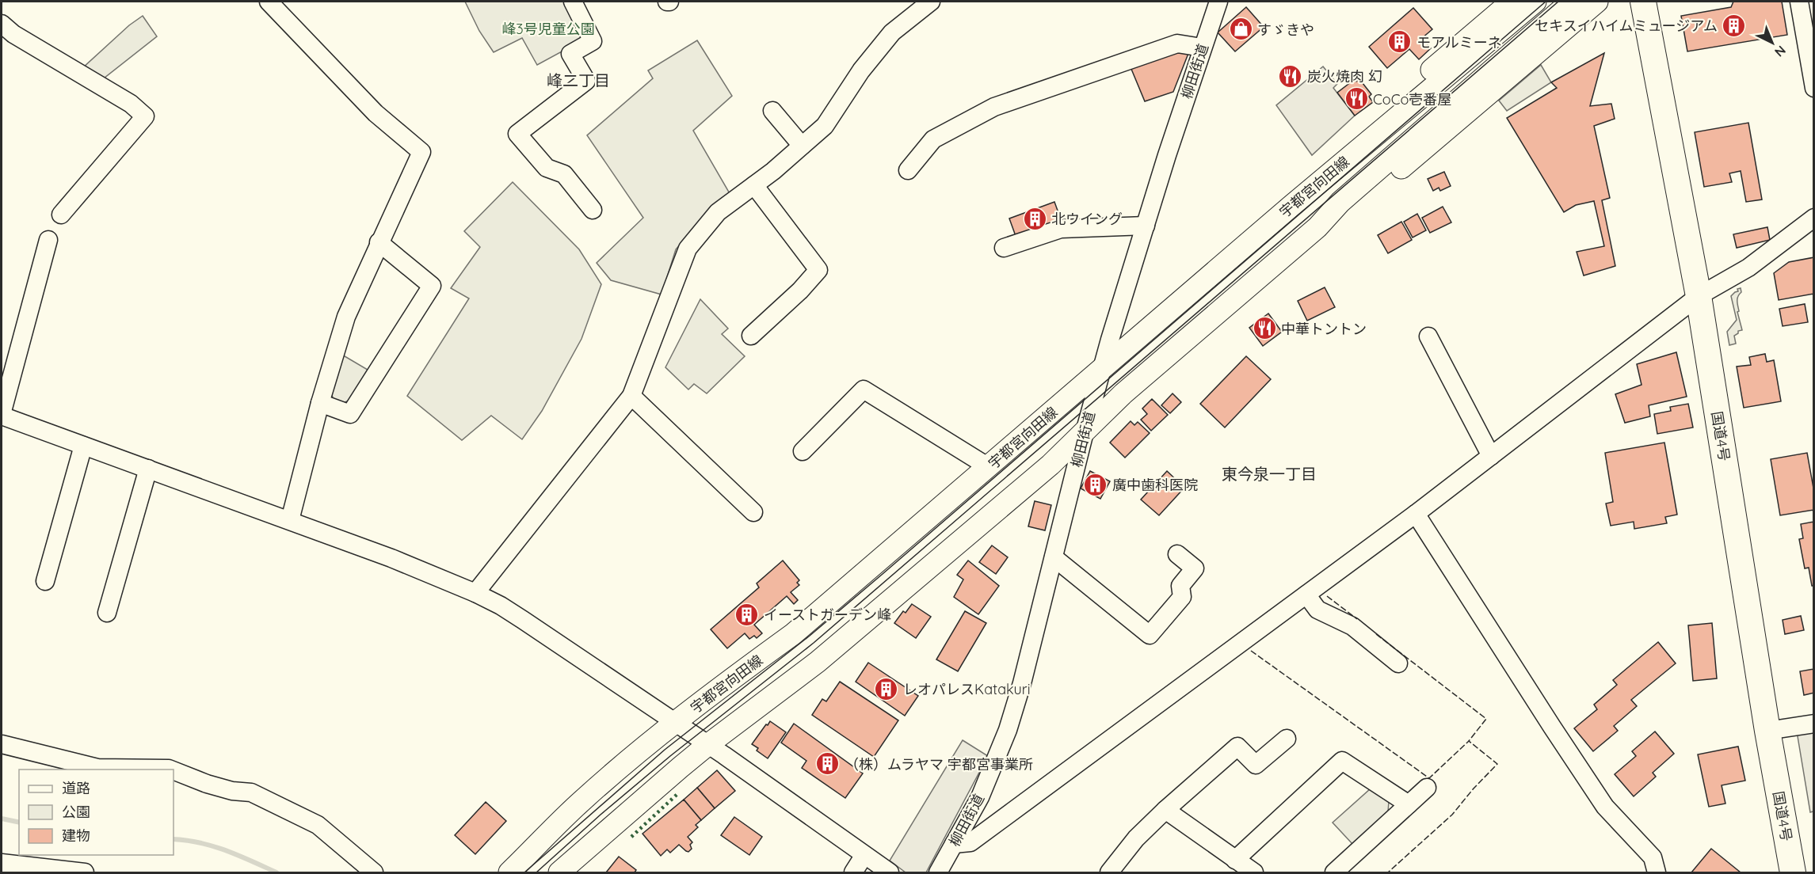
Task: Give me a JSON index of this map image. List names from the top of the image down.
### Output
{
  "streets": {
    "highway": ["国道4号"],
    "main road": ["宇都宮向田線"],
    "street": ["柳田街道"]
  },
  "crossings": [
    ["柳田街道", "宇都宮向田線"]
  ],
  "districts": ["峰二丁目", "東今泉一丁目"],
  "parks": ["峰3号児童公園"],
  "places": {
    "building": [
      "セキスイハイムミュージアム",
      "モアルミーネ",
      "北ウイング",
      "廣中歯科医院",
      "イーストガーデン峰",
      "レオパレスKatakuri",
      "（株）ムラヤマ 宇都宮事業所"
    ],
    "shop": ["すゞきや"],
    "restaurant": ["炭火焼肉 幻", "CoCo壱番屋", "中華トントン"]
  },
  "legend": ["道路", "公園", "建物"],
  "north": "bottom right"
}
